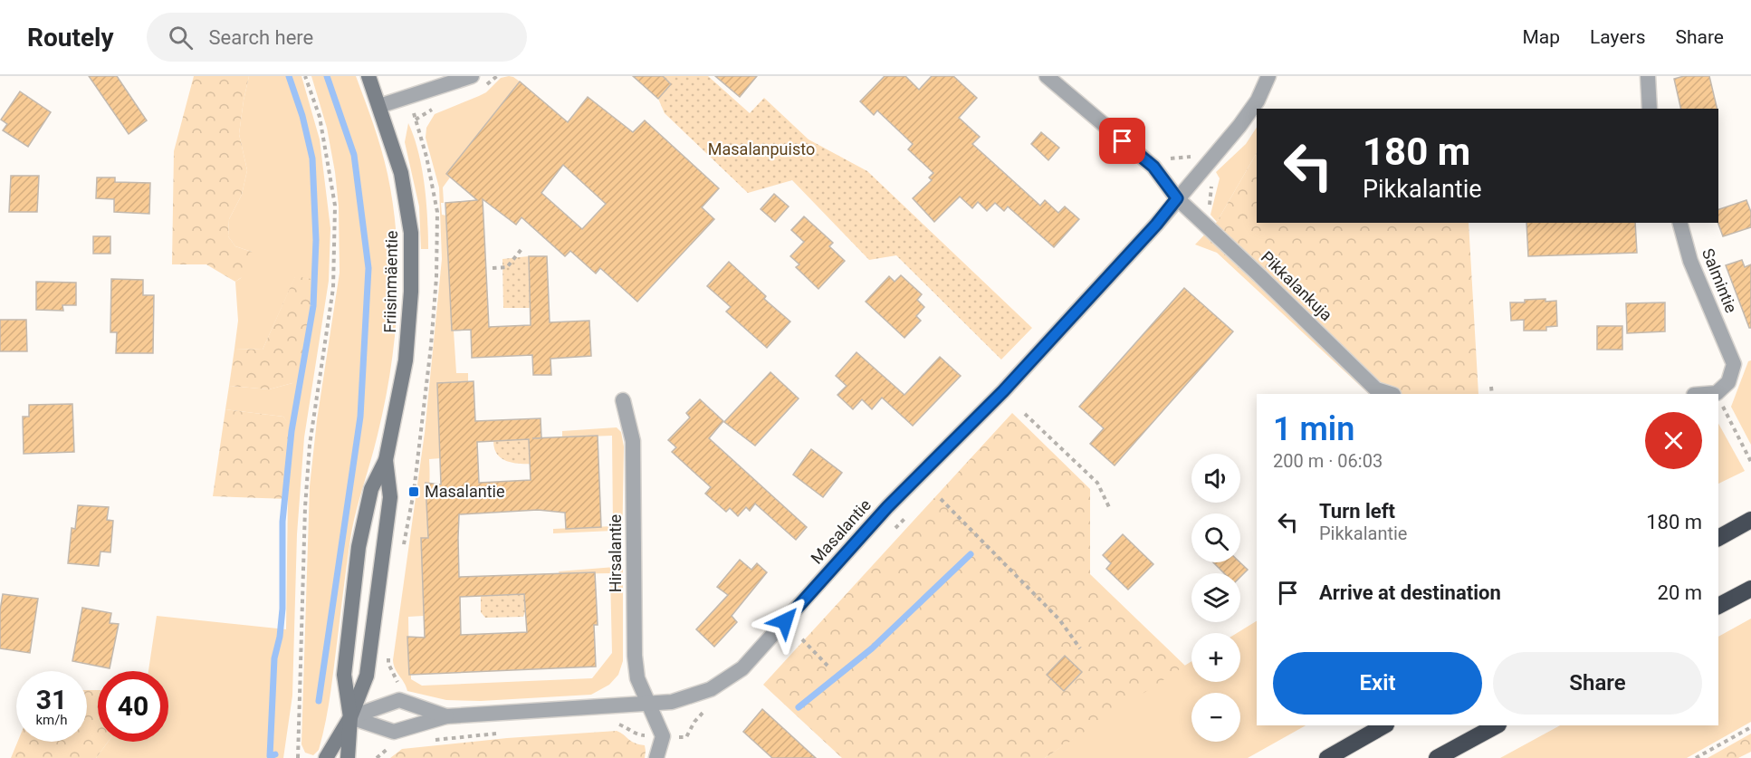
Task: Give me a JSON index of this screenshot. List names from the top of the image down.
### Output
{
  "streets": {
    "main road": ["Friisinmäentie"],
    "street": [
      "Salmintie",
      "Pikkalankuja",
      "Masalantie",
      "Hirsalantie"
    ]
  },
  "crossings": [
    ["Pikkalankuja", "Masalantie"],
    ["Masalantie", "Hirsalantie"]
  ],
  "parks": ["Masalanpuisto"],
  "places": {
    "transit": ["Masalantie"]
  },
  "page": {
    "header": "Routely",
    "search": "Search here",
    "nav": ["Map", "Layers", "Share"],
    "turn": ["180 m", "Pikkalantie"],
    "heading": ["1 min", "200 m · 06:03"],
    "map_buttons": ["+", "−"],
    "list": [
      {
        "name": "Turn left",
        "note": "Pikkalantie",
        "value": "180 m"
      },
      {
        "name": "Arrive at destination",
        "value": "20 m"
      }
    ],
    "buttons": ["Exit", "Share"],
    "speed": "31 km/h",
    "limit": "40"
  }
}
